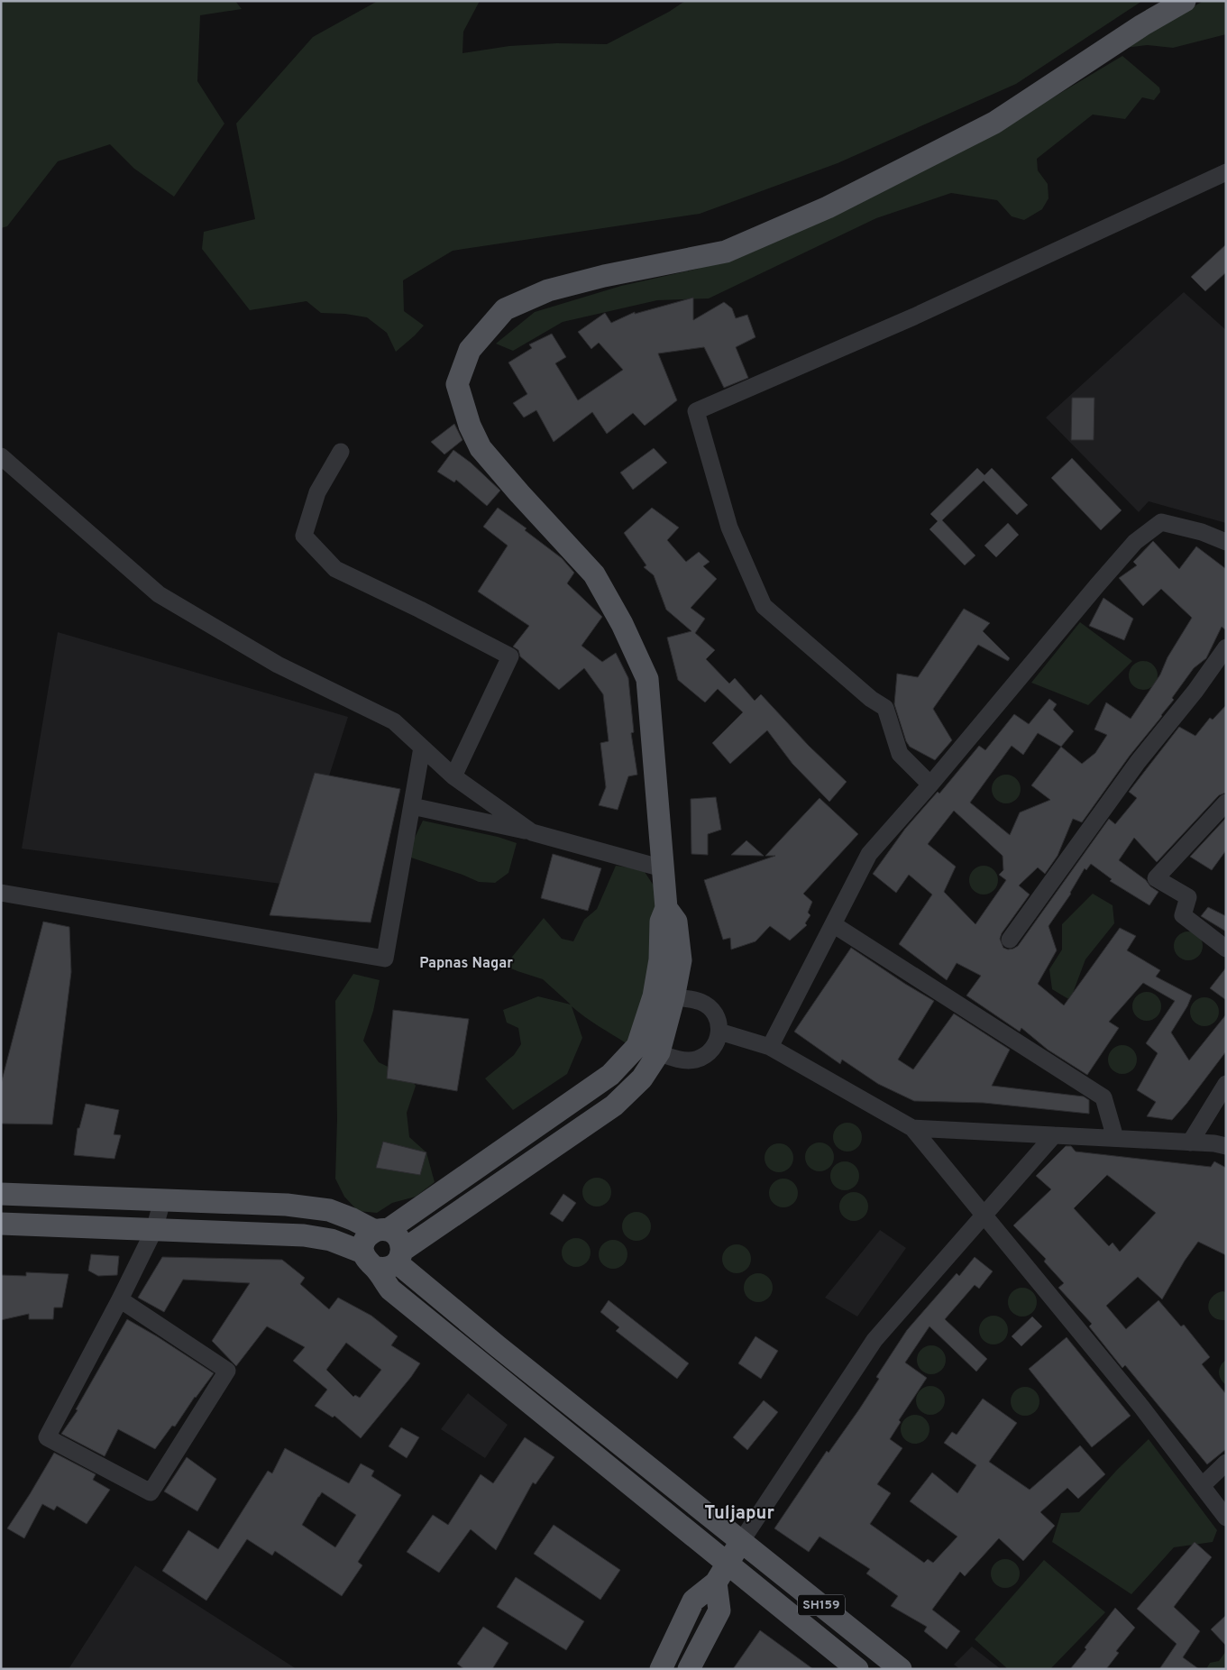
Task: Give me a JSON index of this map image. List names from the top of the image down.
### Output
{
  "streets": {
    "main road": ["SH159"]
  },
  "districts": ["Papnas Nagar", "Tuljapur"]
}
